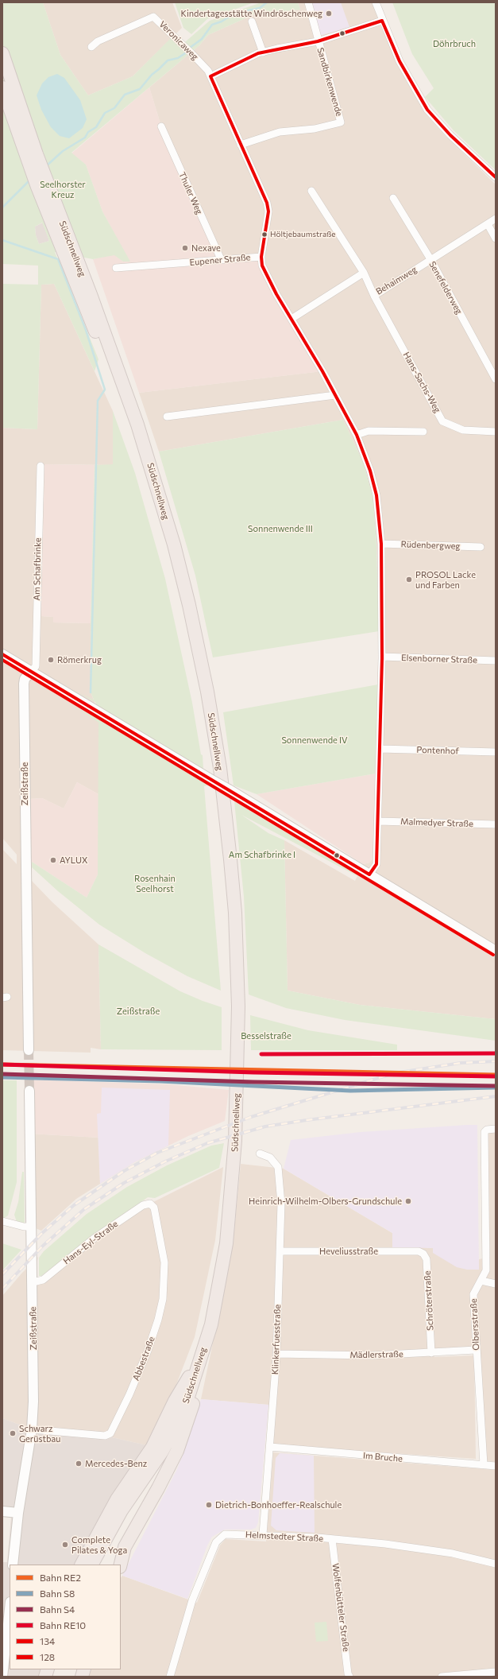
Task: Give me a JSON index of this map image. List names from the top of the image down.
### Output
{
  "streets": {
    "highway": ["Südschnellweg"],
    "street": [
      "Veronicaweg",
      "Sandbirkenwende",
      "Thuler Weg",
      "Eupener Straße",
      "Behaimweg",
      "Senefelderweg",
      "Hans-Sachs-Weg",
      "Rüdenbergweg",
      "Am Schafbrinke",
      "Elsenborner Straße",
      "Pontenhof",
      "Zeißstraße",
      "Malmedyer Straße",
      "Hans-Eyl-Straße",
      "Heveliusstraße",
      "Schröterstraße",
      "Olbersstraße",
      "Klinkerfuesstraße",
      "Mädlerstraße",
      "Abbestraße",
      "Im Bruche",
      "Helmstedter Straße",
      "Wolfenbütteler Straße"
    ]
  },
  "crossings": [
    ["Thuler Weg", "Eupener Straße"],
    ["Eupener Straße", "Rüdenbergweg"],
    ["Eupener Straße", "Elsenborner Straße"],
    ["Eupener Straße", "Pontenhof"],
    ["Eupener Straße", "Malmedyer Straße"],
    ["Behaimweg", "Senefelderweg"],
    ["Behaimweg", "Hans-Sachs-Weg"],
    ["Am Schafbrinke", "Zeißstraße"],
    ["Zeißstraße", "Hans-Eyl-Straße"],
    ["Zeißstraße", "Abbestraße"],
    ["Hans-Eyl-Straße", "Abbestraße"],
    ["Heveliusstraße", "Schröterstraße"],
    ["Heveliusstraße", "Klinkerfuesstraße"],
    ["Schröterstraße", "Mädlerstraße"],
    ["Olbersstraße", "Mädlerstraße"],
    ["Olbersstraße", "Im Bruche"],
    ["Klinkerfuesstraße", "Mädlerstraße"],
    ["Klinkerfuesstraße", "Im Bruche"],
    ["Klinkerfuesstraße", "Helmstedter Straße"],
    ["Helmstedter Straße", "Wolfenbütteler Straße"]
  ],
  "parks": [
    "Döhrbruch",
    "Seelhorster Kreuz",
    "Sonnenwende III",
    "Sonnenwende IV",
    "Am Schafbrinke I",
    "Rosenhain Seelhorst",
    "Zeißstraße",
    "Besselstraße"
  ],
  "places": [
    "Kindertagesstätte Windröschenweg",
    "Höltjebaumstraße",
    "Nexave",
    "PROSOL Lacke und Farben",
    "Römerkrug",
    "AYLUX",
    "Heinrich-Wilhelm-Olbers-Grundschule",
    "Schwarz Gerüstbau",
    "Mercedes-Benz",
    "Dietrich-Bonhoeffer-Realschule",
    "Complete Pilates & Yoga"
  ],
  "lines": [
    "transit line 134",
    "transit line 128",
    "rail line RE10",
    "rail line RE2",
    "rail line S4",
    "rail line S8"
  ],
  "legend": [
    "Bahn RE2",
    "Bahn S8",
    "Bahn S4",
    "Bahn RE10",
    "134",
    "128"
  ]
}
